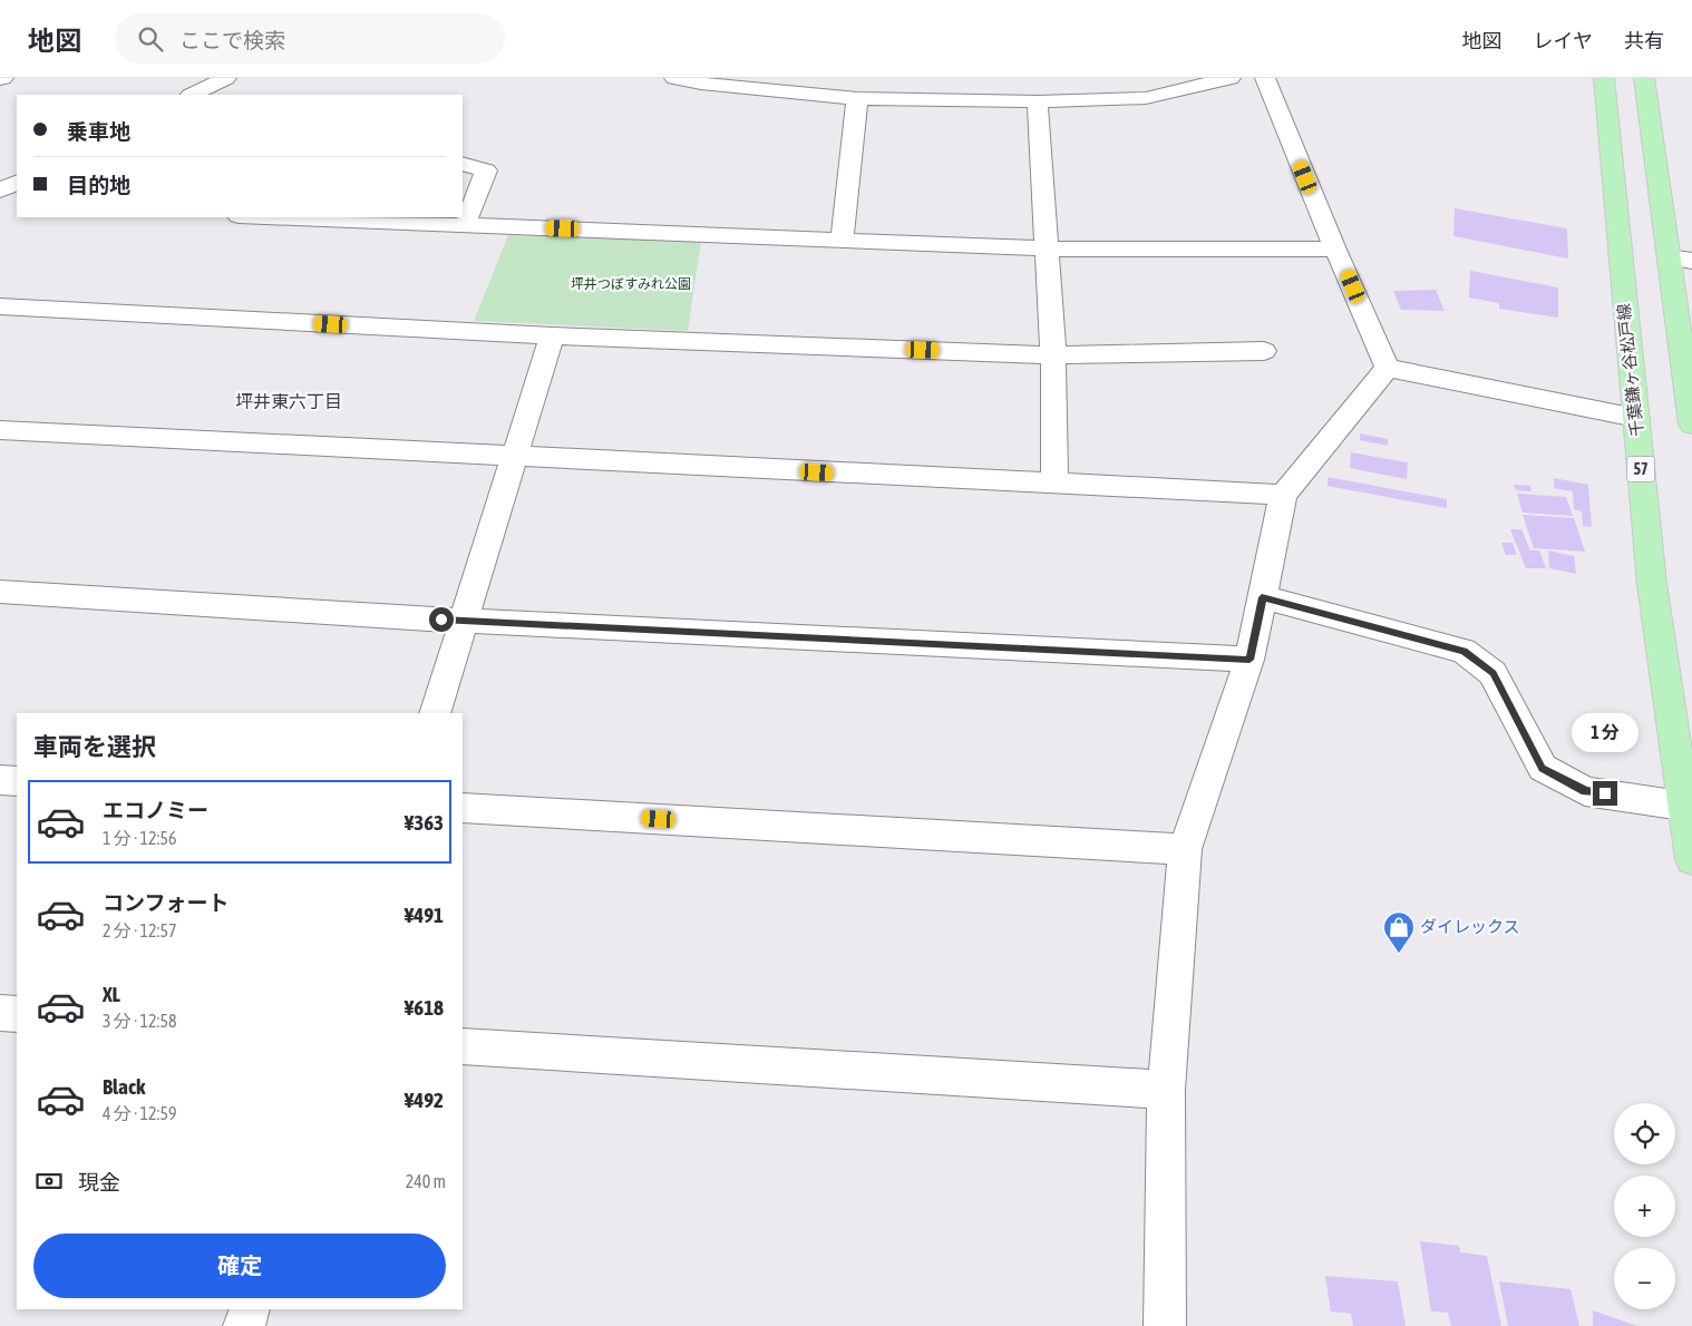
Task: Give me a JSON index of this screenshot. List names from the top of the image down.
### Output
{
  "streets": {
    "main road": ["千葉鎌ヶ谷松戸線", "57"]
  },
  "districts": ["坪井東六丁目"],
  "parks": ["坪井つぼすみれ公園"],
  "places": {
    "shop": ["ダイレックス"]
  },
  "page": {
    "header": "地図",
    "search": "ここで検索",
    "nav": ["地図", "レイヤ", "共有"],
    "banner": ["乗車地", "目的地"],
    "bubble": "1 分",
    "heading": "車両を選択",
    "list": [
      {
        "name": "エコノミー",
        "note": "1 分 · 12:56",
        "value": "¥363"
      },
      {
        "name": "コンフォート",
        "note": "2 分 · 12:57",
        "value": "¥491"
      },
      {
        "name": "XL",
        "note": "3 分 · 12:58",
        "value": "¥618"
      },
      {
        "name": "Black",
        "note": "4 分 · 12:59",
        "value": "¥492"
      }
    ],
    "map_buttons": ["+", "−"],
    "pay": ["現金", "240 m"],
    "buttons": "確定"
  }
}
